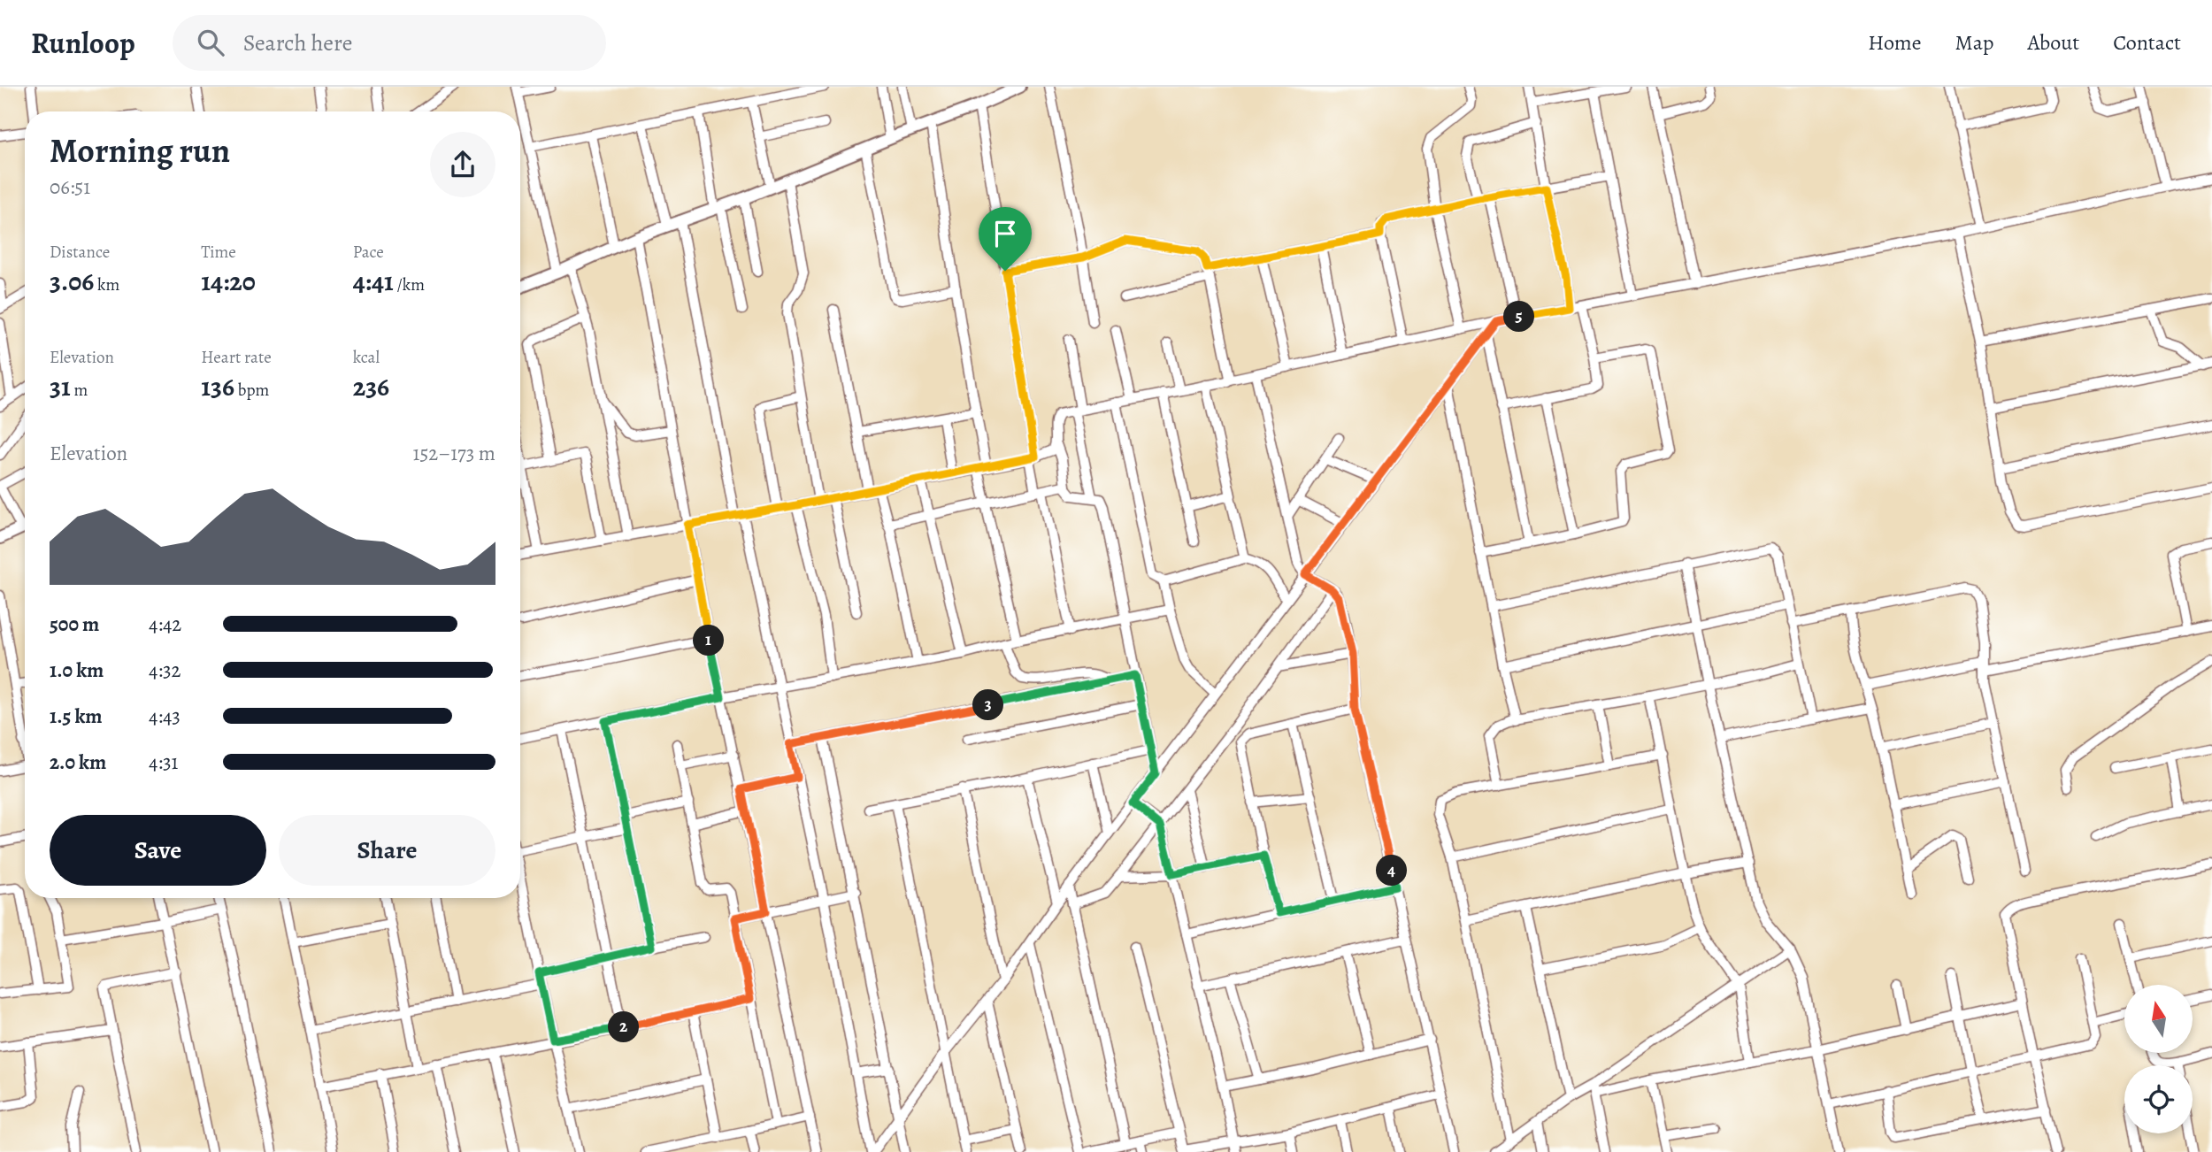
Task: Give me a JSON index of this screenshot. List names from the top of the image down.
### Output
{
  "north": "top",
  "page": {
    "header": "Runloop",
    "search": "Search here",
    "nav": [
      "Home",
      "Map",
      "About",
      "Contact"
    ],
    "heading": ["Morning run", "06:51"],
    "stats": [
      ["Distance", "3.06 km"],
      ["Time", "14:20"],
      ["Pace", "4:41 /km"],
      ["Elevation", "31 m"],
      ["Heart rate", "136 bpm"],
      ["kcal", "236"]
    ],
    "pins": [
      "5",
      "1",
      "3",
      "4",
      "2"
    ],
    "chart": ["Elevation", "152–173 m"],
    "list": [
      {
        "name": "500 m",
        "note": "4:42"
      },
      {
        "name": "1.0 km",
        "note": "4:32"
      },
      {
        "name": "1.5 km",
        "note": "4:43"
      },
      {
        "name": "2.0 km",
        "note": "4:31"
      }
    ],
    "buttons": ["Save", "Share"]
  }
}
